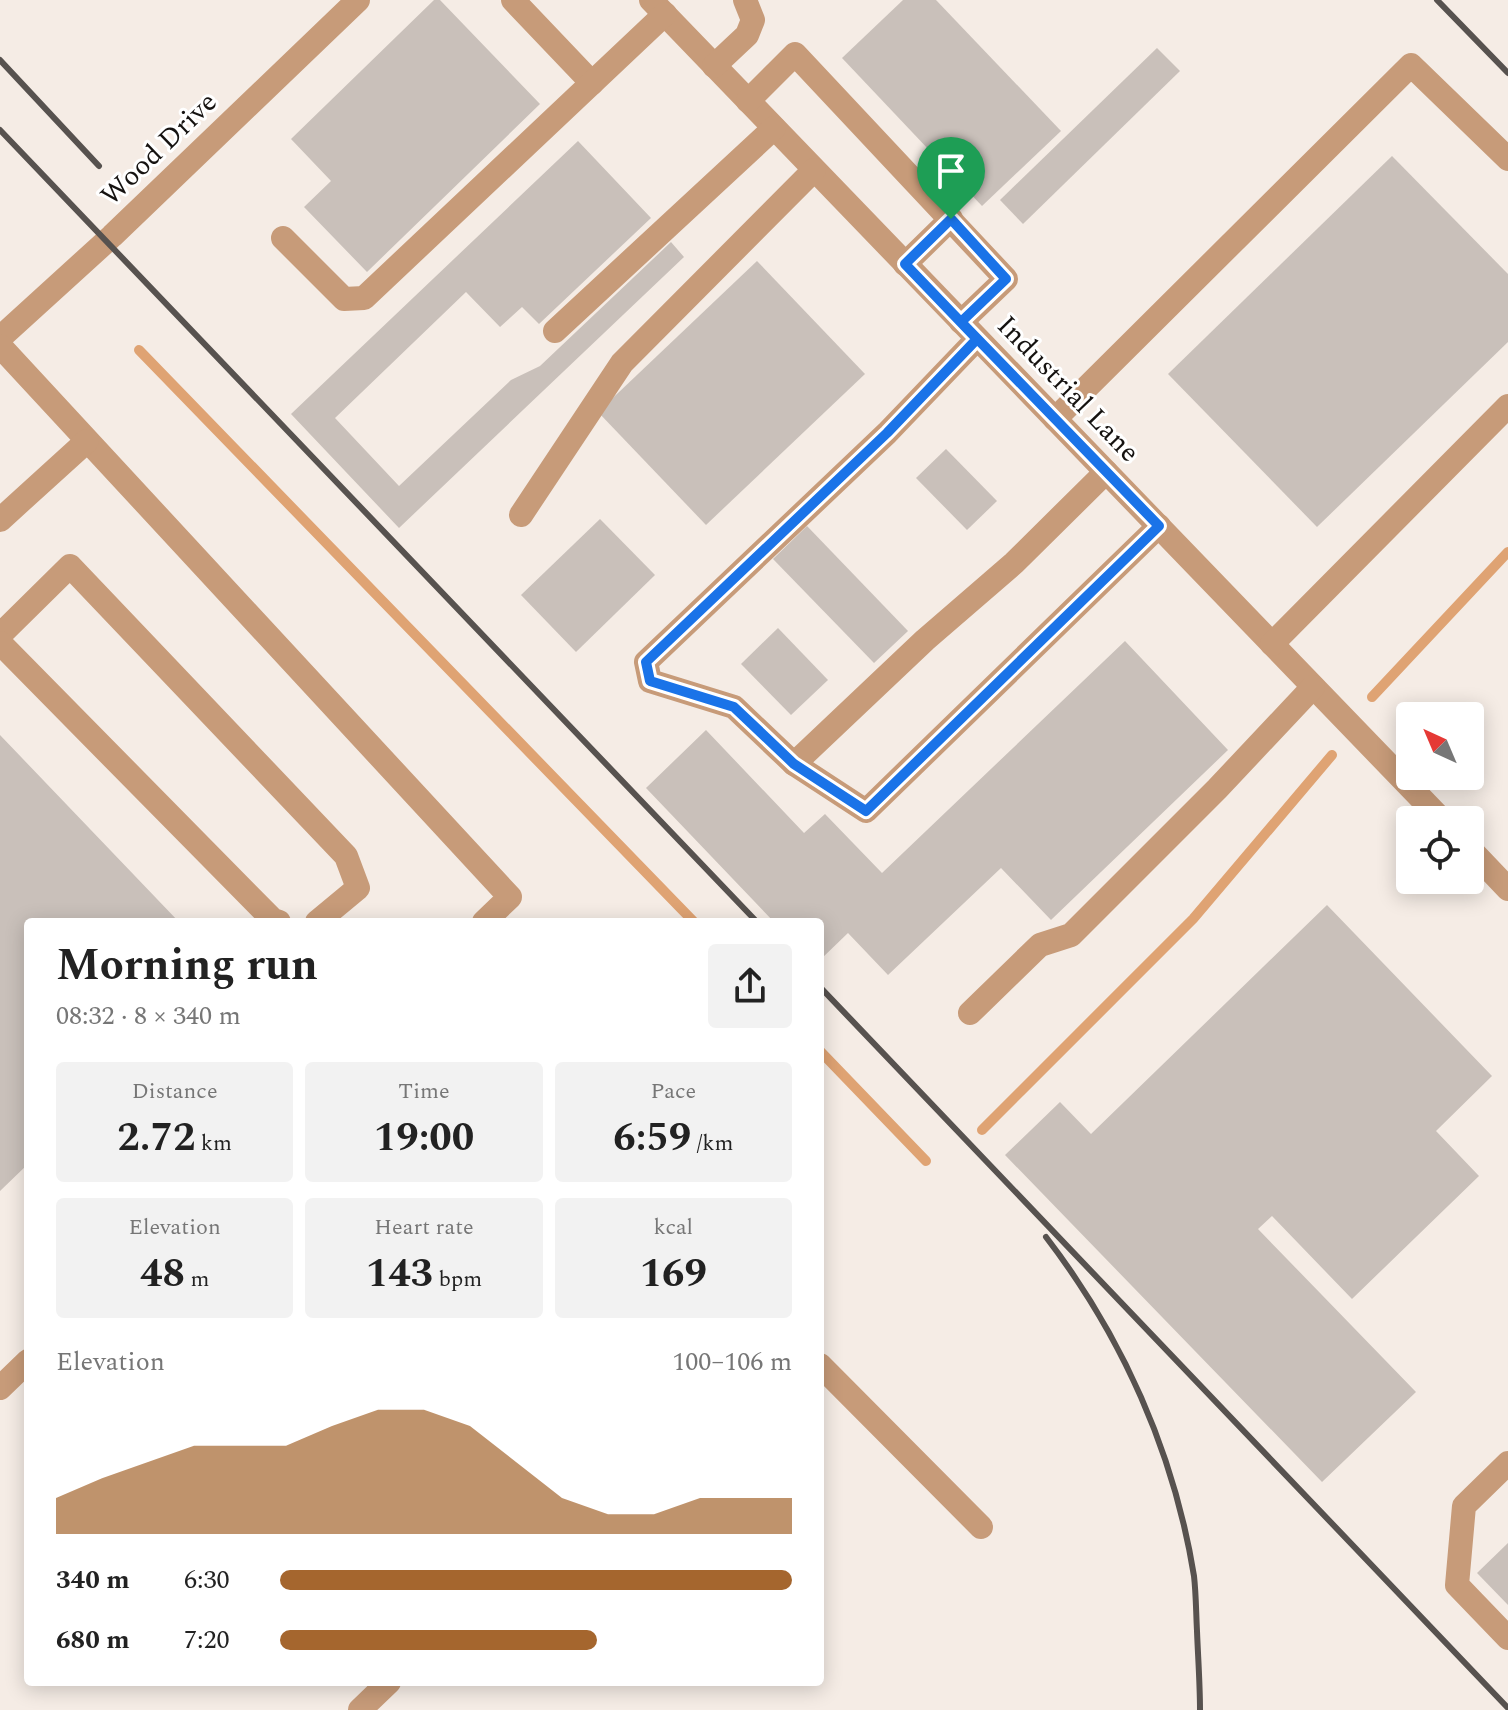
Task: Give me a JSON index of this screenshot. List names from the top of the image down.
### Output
{
  "streets": {
    "street": ["Wood Drive", "Industrial Lane"]
  },
  "north": "top left",
  "page": {
    "heading": ["Morning run", "08:32 · 8 × 340 m"],
    "stats": [
      ["Distance", "2.72 km"],
      ["Time", "19:00"],
      ["Pace", "6:59 /km"],
      ["Elevation", "48 m"],
      ["Heart rate", "143 bpm"],
      ["kcal", "169"]
    ],
    "chart": ["Elevation", "100–106 m"],
    "list": [
      {
        "name": "340 m",
        "note": "6:30"
      },
      {
        "name": "680 m",
        "note": "7:20"
      }
    ]
  }
}
